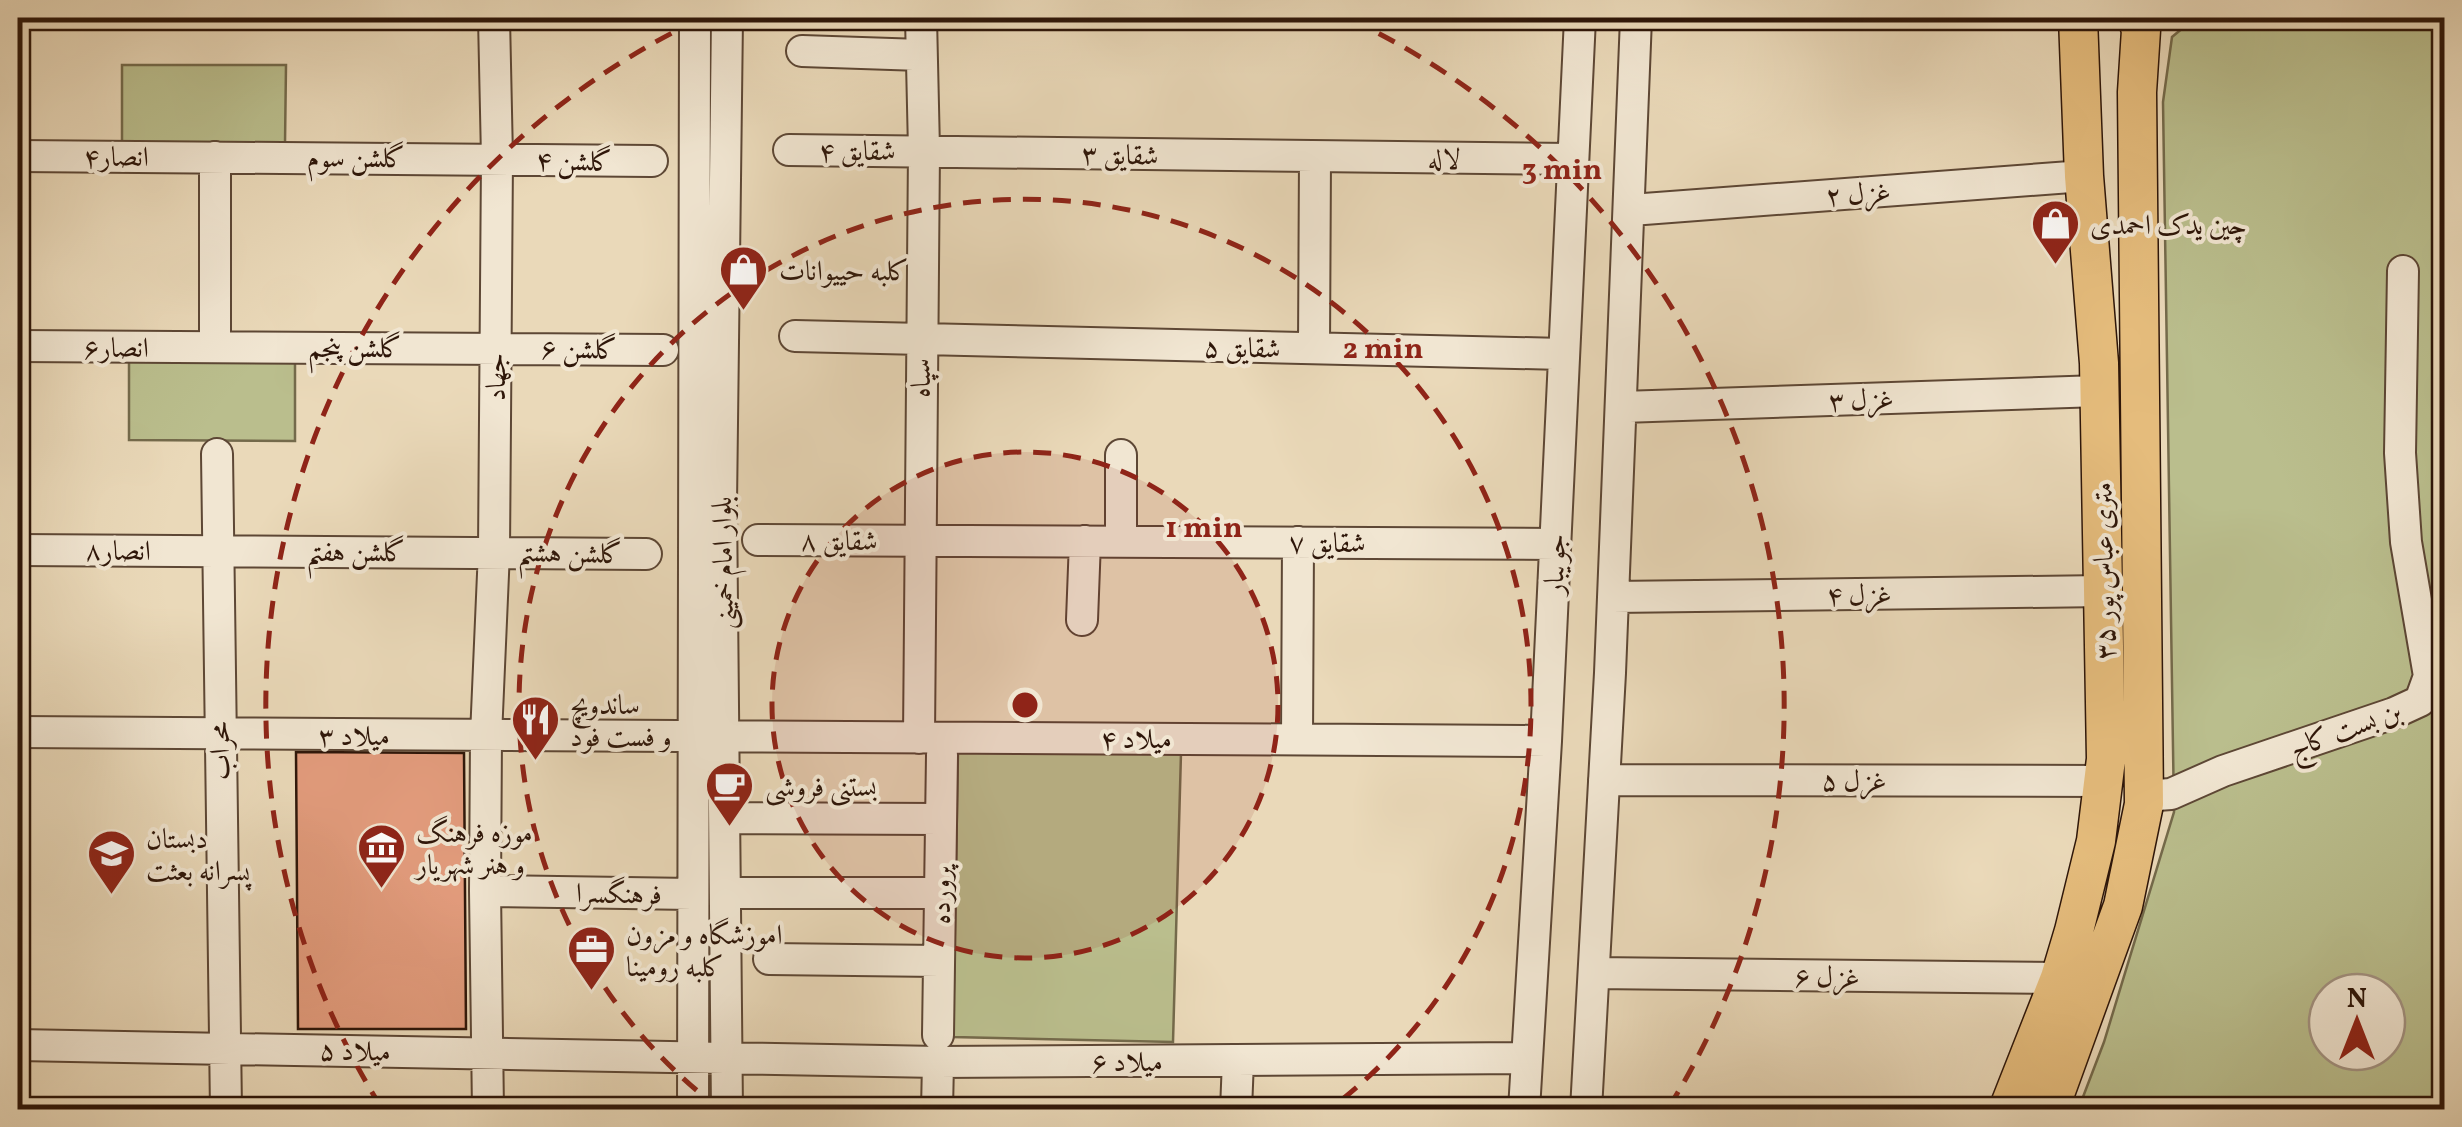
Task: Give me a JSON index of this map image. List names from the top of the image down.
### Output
{
  "streets": {
    "main road": ["۳۵ متری عباس پور"],
    "street": [
      "شقایق ۴",
      "شقایق ۳",
      "انصار۴",
      "گلشن سوم",
      "لاله",
      "گلشن ۴",
      "غزل ۲",
      "انصار۶",
      "گلشن پنجم",
      "شقایق ۵",
      "گلشن ۶",
      "جهاد",
      "سپاه",
      "غزل ۳",
      "شقایق ۸",
      "شقایق ۷",
      "انصار۸",
      "گلشن هفتم",
      "گلشن هشتم",
      "بلوار امام خمینی",
      "جویبار",
      "غزل ۴",
      "بن بست کاج",
      "میلاد ۳",
      "میلاد ۴",
      "محراب",
      "غزل ۵",
      "فرهنگسرا",
      "پرورده",
      "غزل ۶",
      "میلاد ۵",
      "میلاد ۶"
    ]
  },
  "crossings": [
    ["شقایق ۴", "شقایق ۳"],
    ["شقایق ۴", "سپاه"],
    ["شقایق ۳", "لاله"],
    ["شقایق ۳", "سپاه"],
    ["انصار۴", "گلشن سوم"],
    ["گلشن سوم", "گلشن ۴"],
    ["گلشن سوم", "جهاد"],
    ["لاله", "جویبار"],
    ["گلشن ۴", "جهاد"],
    ["غزل ۲", "۳۵ متری عباس پور"],
    ["انصار۶", "گلشن پنجم"],
    ["گلشن پنجم", "گلشن ۶"],
    ["گلشن پنجم", "جهاد"],
    ["شقایق ۵", "سپاه"],
    ["شقایق ۵", "جویبار"],
    ["گلشن ۶", "جهاد"],
    ["جهاد", "گلشن هفتم"],
    ["جهاد", "گلشن هشتم"],
    ["جهاد", "میلاد ۳"],
    ["سپاه", "شقایق ۸"],
    ["سپاه", "شقایق ۷"],
    ["سپاه", "میلاد ۴"],
    ["سپاه", "پرورده"],
    ["غزل ۳", "۳۵ متری عباس پور"],
    ["شقایق ۸", "شقایق ۷"],
    ["شقایق ۷", "جویبار"],
    ["انصار۸", "گلشن هفتم"],
    ["انصار۸", "محراب"],
    ["گلشن هفتم", "گلشن هشتم"],
    ["گلشن هفتم", "محراب"],
    ["بلوار امام خمینی", "میلاد ۳"],
    ["بلوار امام خمینی", "میلاد ۴"],
    ["بلوار امام خمینی", "فرهنگسرا"],
    ["بلوار امام خمینی", "میلاد ۵"],
    ["بلوار امام خمینی", "میلاد ۶"],
    ["جویبار", "میلاد ۴"],
    ["جویبار", "میلاد ۶"],
    ["۳۵ متری عباس پور", "غزل ۴"],
    ["۳۵ متری عباس پور", "بن بست کاج"],
    ["۳۵ متری عباس پور", "غزل ۵"],
    ["۳۵ متری عباس پور", "غزل ۶"],
    ["میلاد ۳", "میلاد ۴"],
    ["میلاد ۳", "محراب"],
    ["میلاد ۴", "پرورده"],
    ["محراب", "میلاد ۵"],
    ["پرورده", "میلاد ۶"],
    ["میلاد ۵", "میلاد ۶"]
  ],
  "places": {
    "shop": ["چین یدک احمدی", "کلبه حییوانات"],
    "restaurant": ["ساندویچ و فست فود"],
    "cafe": ["بستنی فروشی"],
    "museum": ["موزه فرهنگ و هنر شهریار"],
    "school or university": ["دبستان پسرانه بعثت"],
    "office": ["اموزشگاه و مزون کلبه رومینا"]
  },
  "north": "top",
  "rings": ["3 min", "2 min", "1 min"]
}
